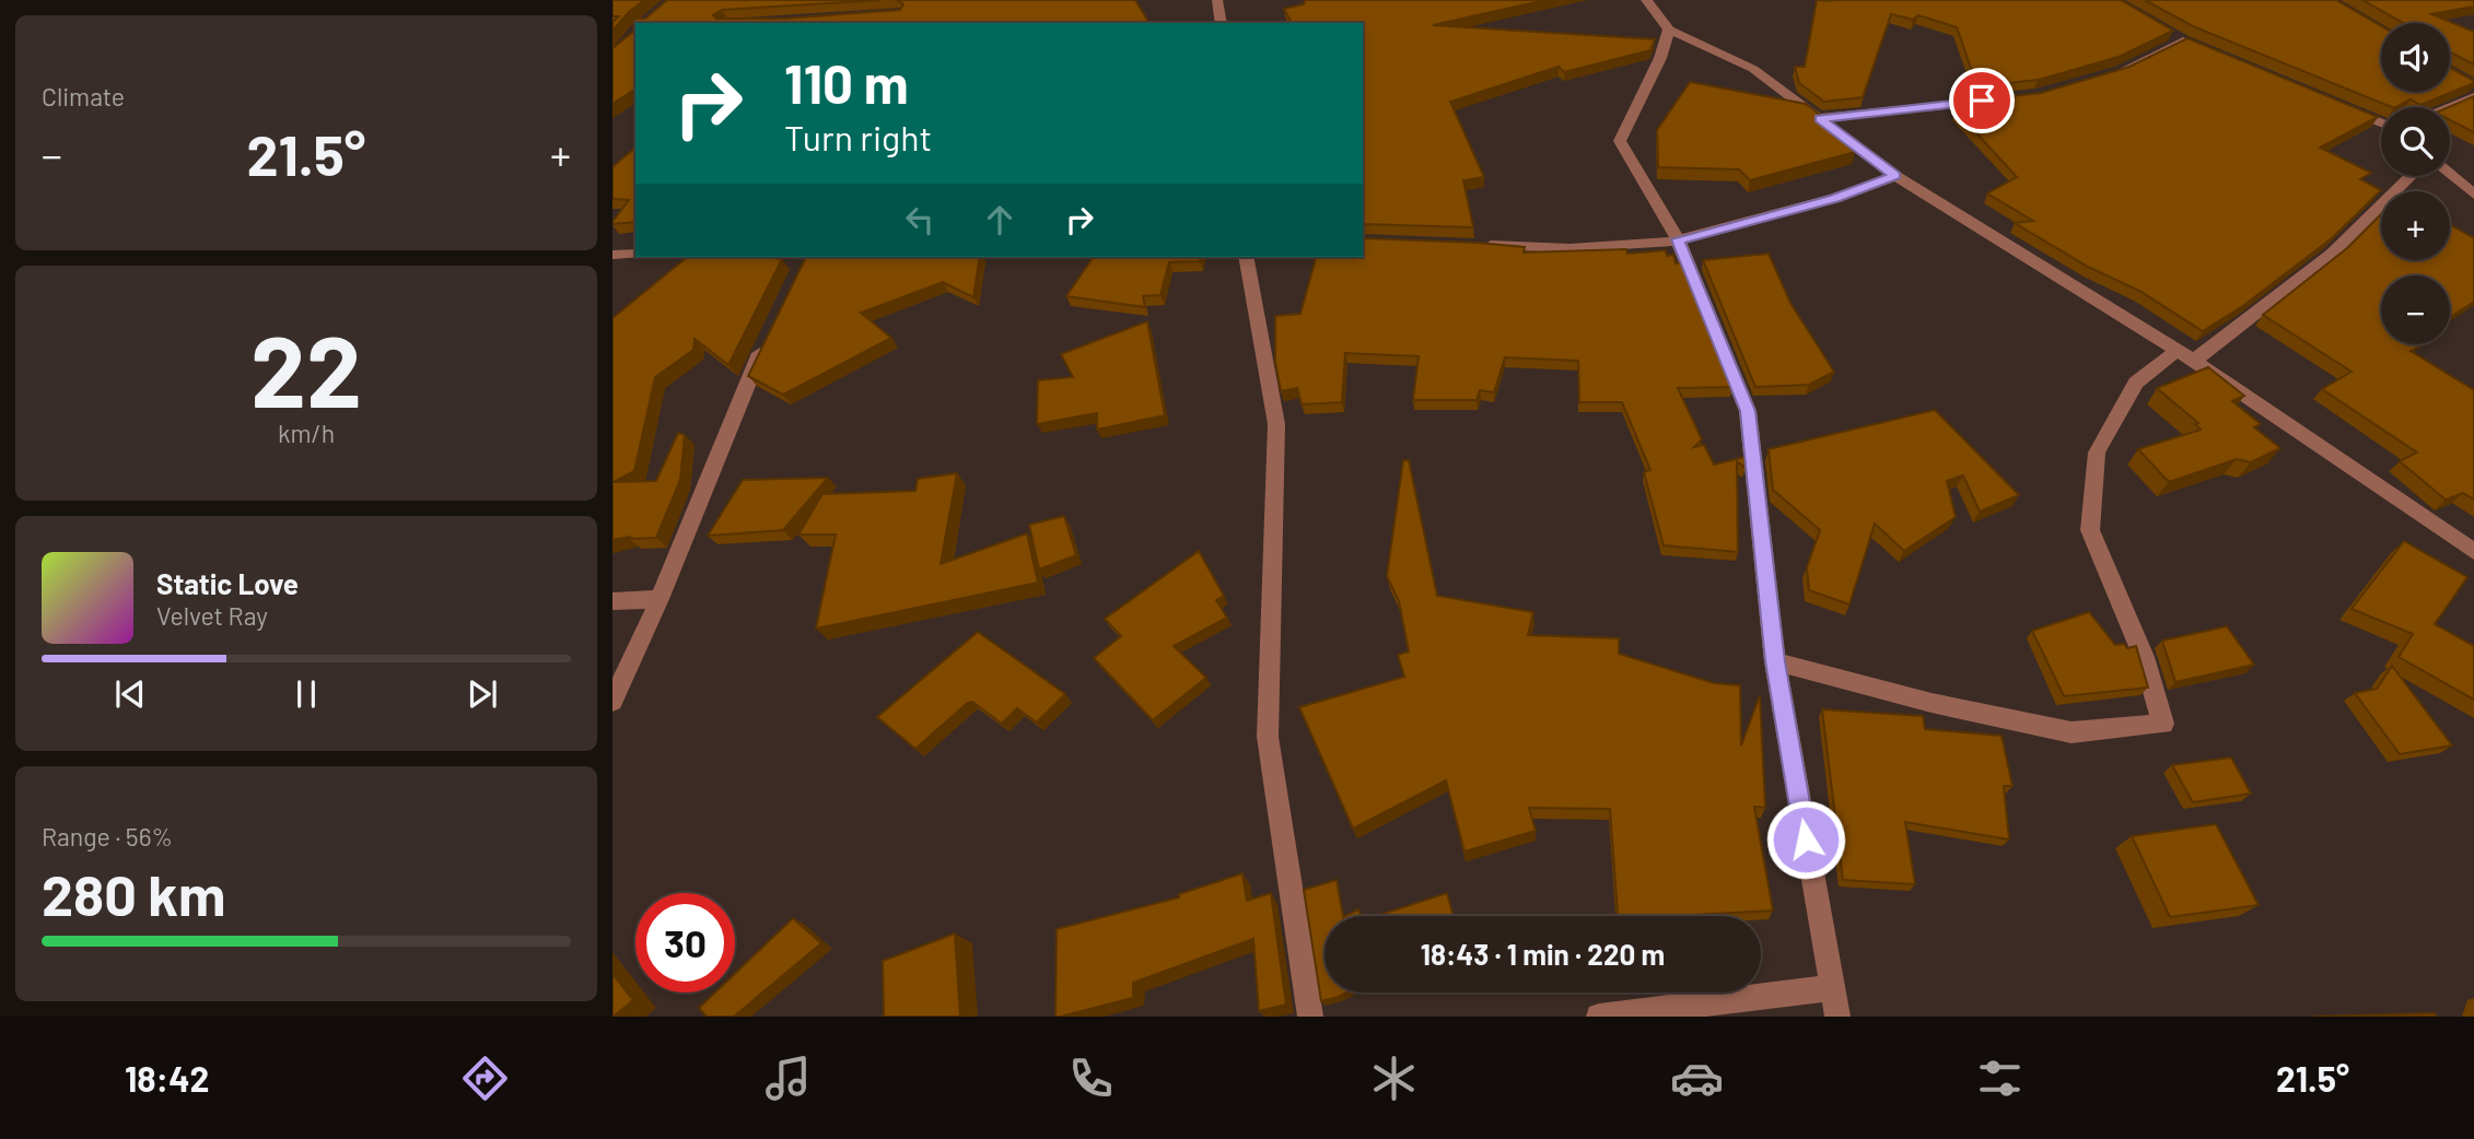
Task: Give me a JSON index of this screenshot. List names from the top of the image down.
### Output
{
  "page": {
    "tile": [
      "Climate",
      ["22", "km/h"],
      ["Range · 56%", "280 km"]
    ],
    "map_buttons": ["+", "−"],
    "turn": ["110 m", "Turn right"],
    "heat": ["−", "21.5°", "+"],
    "song": ["Static Love", "Velvet Ray"],
    "limit": "30",
    "trip": "18:43 · 1 min · 220 m",
    "tabs": ["18:42", "21.5°"]
  }
}
